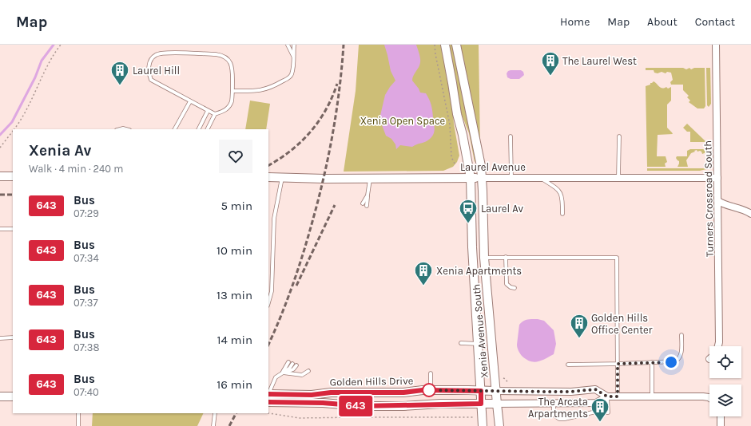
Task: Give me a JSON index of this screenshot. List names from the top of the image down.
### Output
{
  "streets": {
    "street": [
      "Laurel Avenue",
      "Turners Crossroad South",
      "Xenia Avenue South",
      "Golden Hills Drive"
    ]
  },
  "crossings": [
    ["Laurel Avenue", "Turners Crossroad South"],
    ["Laurel Avenue", "Xenia Avenue South"],
    ["Xenia Avenue South", "Golden Hills Drive"]
  ],
  "parks": ["Xenia Open Space"],
  "places": {
    "building": [
      "The Laurel West",
      "Laurel Hill",
      "Xenia Apartments",
      "Golden Hills Office Center",
      "The Arcata Arpartments"
    ],
    "bus stop": ["Laurel Av"]
  },
  "lines": ["bus line 643"],
  "page": {
    "header": "Map",
    "nav": [
      "Home",
      "Map",
      "About",
      "Contact"
    ],
    "on_map": "643",
    "heading": ["Xenia Av", "Walk · 4 min · 240 m"],
    "list": [
      {
        "mark": "643",
        "name": "Bus",
        "note": "07:29",
        "value": "5 min"
      },
      {
        "mark": "643",
        "name": "Bus",
        "note": "07:34",
        "value": "10 min"
      },
      {
        "mark": "643",
        "name": "Bus",
        "note": "07:37",
        "value": "13 min"
      },
      {
        "mark": "643",
        "name": "Bus",
        "note": "07:38",
        "value": "14 min"
      },
      {
        "mark": "643",
        "name": "Bus",
        "note": "07:40",
        "value": "16 min"
      }
    ]
  }
}
